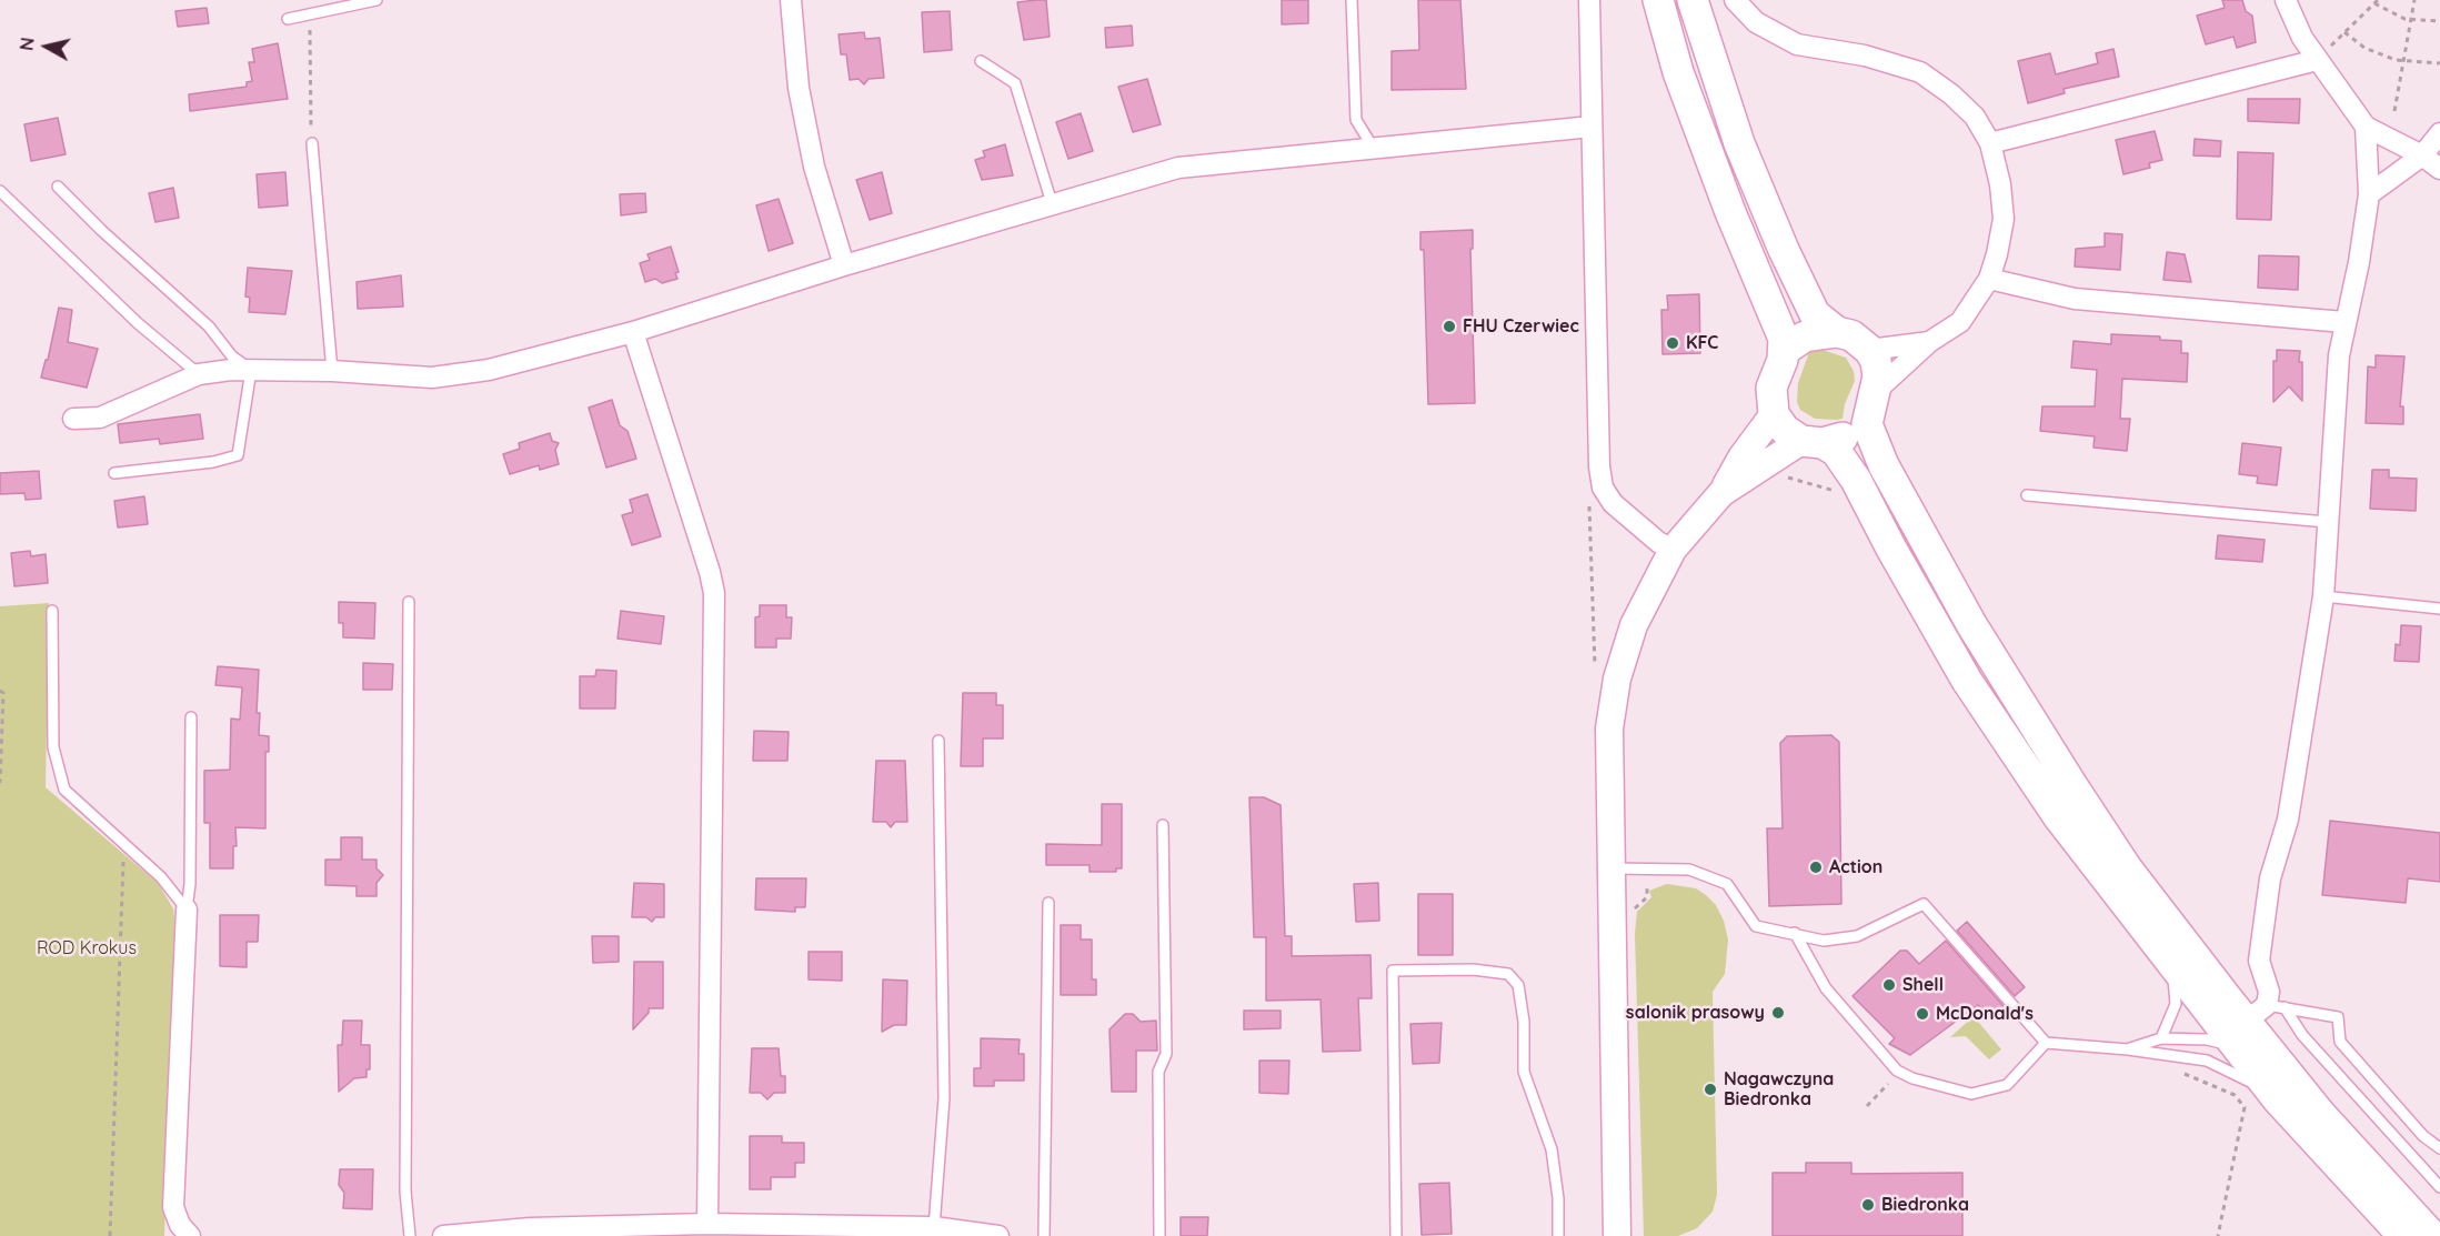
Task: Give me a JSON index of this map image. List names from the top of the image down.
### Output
{
  "parks": ["ROD Krokus"],
  "places": [
    "FHU Czerwiec",
    "KFC",
    "Action",
    "Shell",
    "salonik prasowy",
    "McDonald's",
    "Nagawczyna Biedronka",
    "Biedronka"
  ],
  "north": "left"
}
